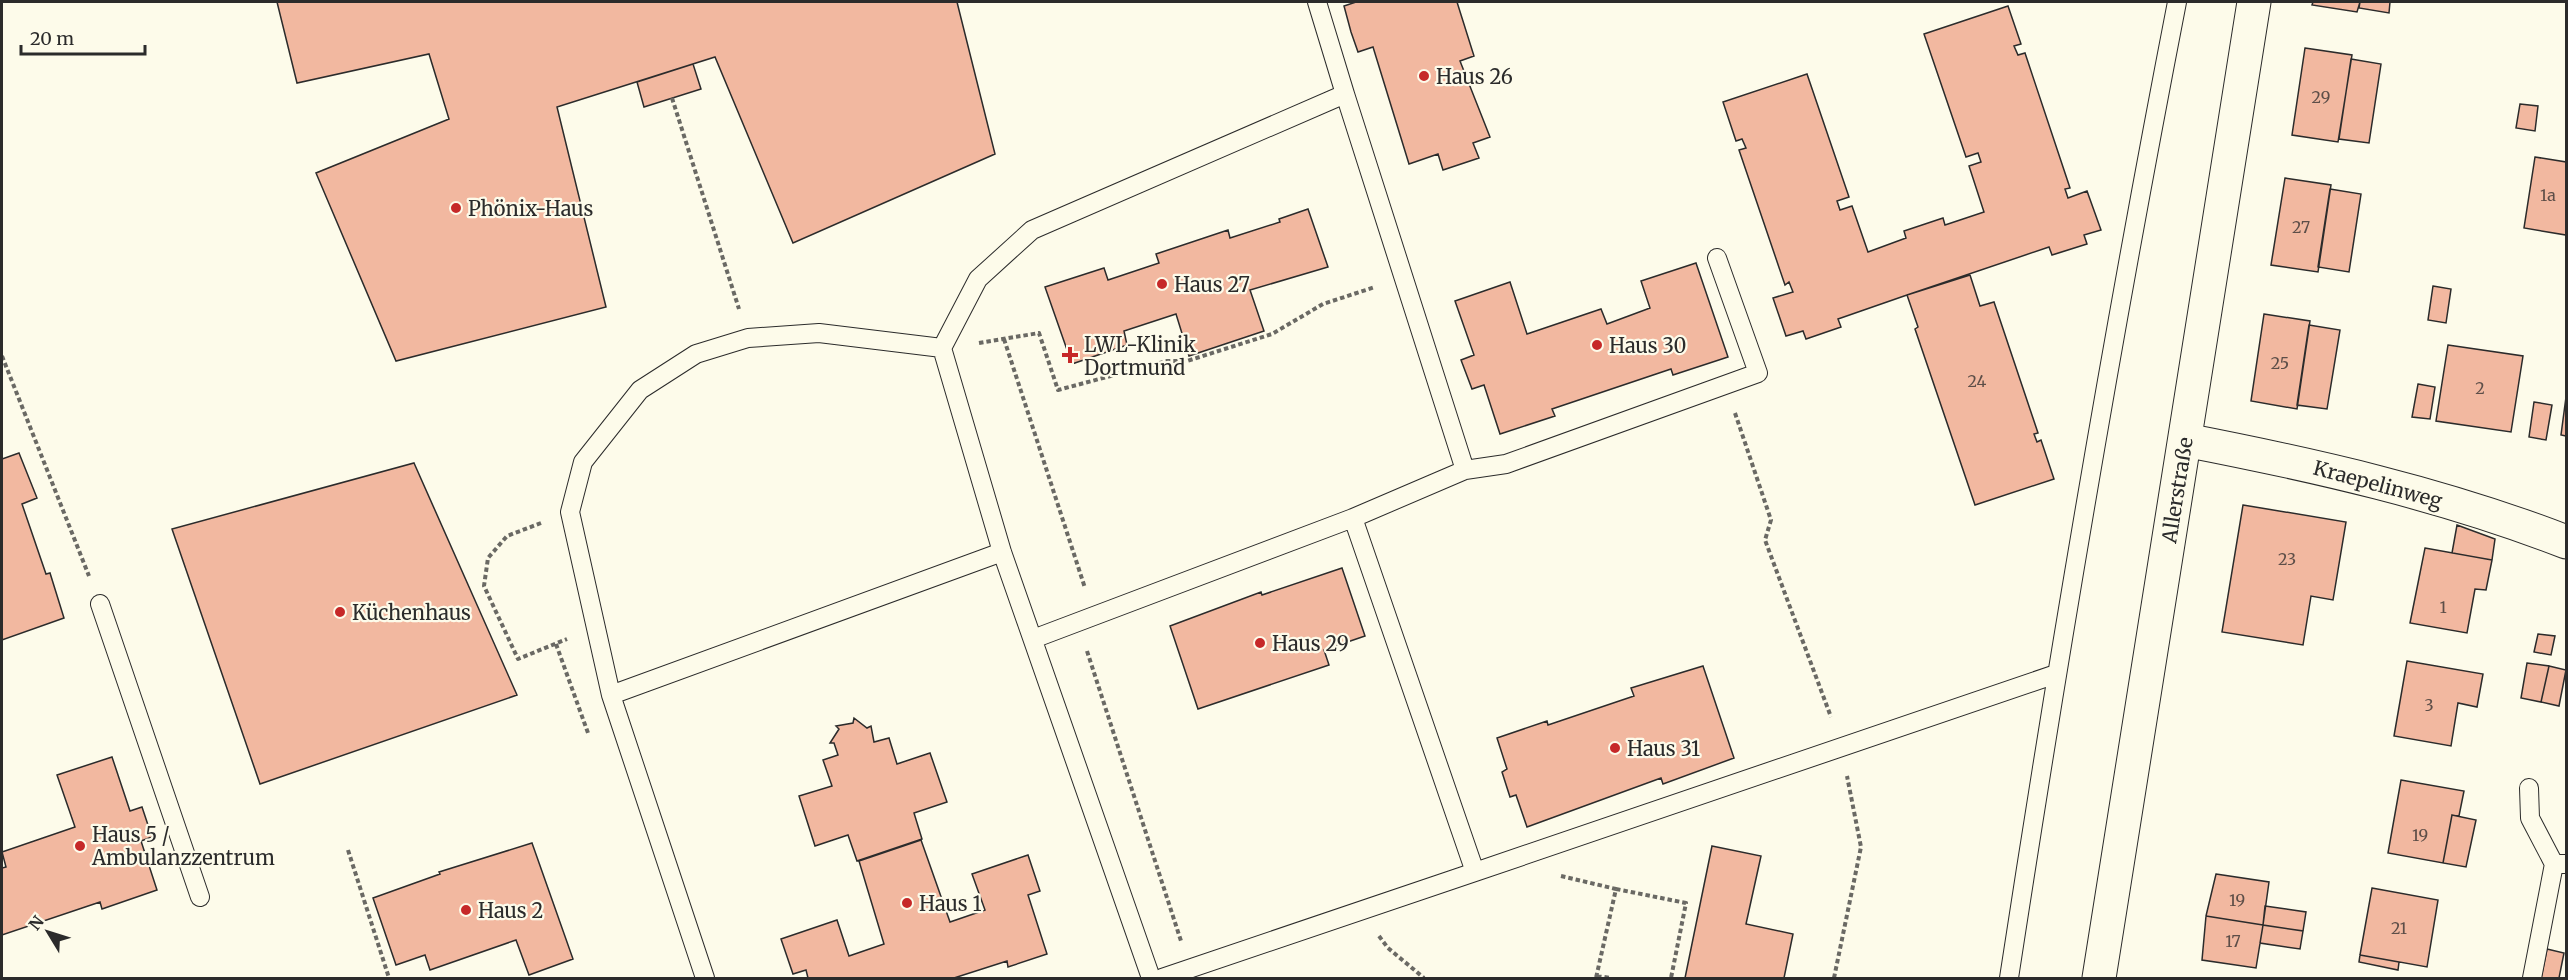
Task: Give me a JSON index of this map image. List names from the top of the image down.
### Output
{
  "streets": {
    "street": ["Kraepelinweg", "Allerstraße"]
  },
  "crossings": [
    ["Kraepelinweg", "Allerstraße"]
  ],
  "places": {
    "other": [
      "Haus 26",
      "Phönix-Haus",
      "Haus 27",
      "Haus 30",
      "Küchenhaus",
      "Haus 29",
      "Haus 31",
      "Haus 5 / Ambulanzzentrum",
      "Haus 1",
      "Haus 2"
    ],
    "health": ["LWL-Klinik Dortmund"]
  },
  "house_numbers": [
    "29",
    "1a",
    "27",
    "25",
    "24",
    "2",
    "23",
    "1",
    "3",
    "19",
    "19",
    "21",
    "17"
  ],
  "scale_bar": "20 m",
  "north": "top left"
}
